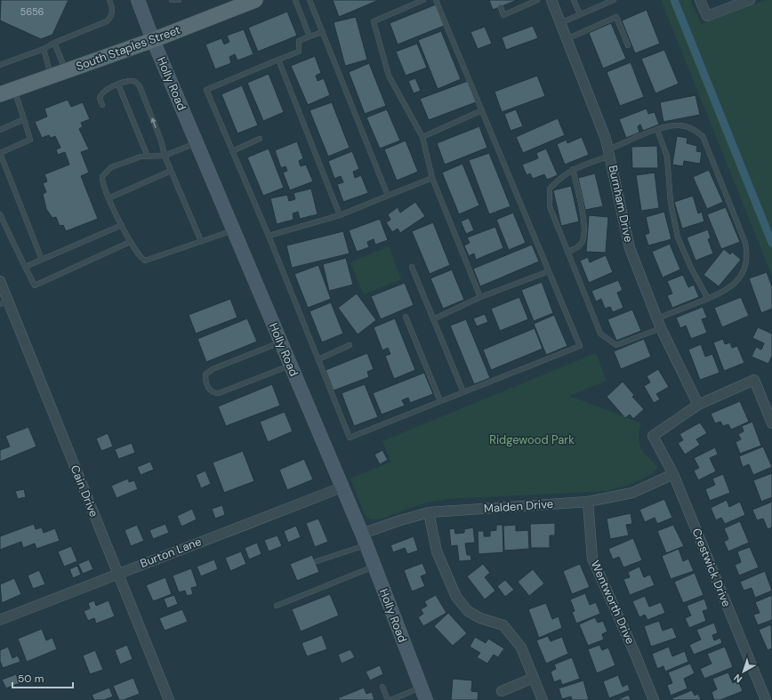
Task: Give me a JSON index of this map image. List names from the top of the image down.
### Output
{
  "streets": {
    "main road": ["South Staples Street", "Holly Road"],
    "street": [
      "Burnham Drive",
      "Cain Drive",
      "Malden Drive",
      "Burton Lane",
      "Crestwick Drive",
      "Wentworth Drive"
    ]
  },
  "crossings": [
    ["South Staples Street", "Holly Road"],
    ["Holly Road", "Malden Drive"],
    ["Holly Road", "Burton Lane"],
    ["Burnham Drive", "Crestwick Drive"],
    ["Cain Drive", "Burton Lane"],
    ["Malden Drive", "Crestwick Drive"],
    ["Malden Drive", "Wentworth Drive"]
  ],
  "parks": ["Ridgewood Park"],
  "house_numbers": ["5656"],
  "scale_bar": "50 m",
  "north": "bottom left"
}
